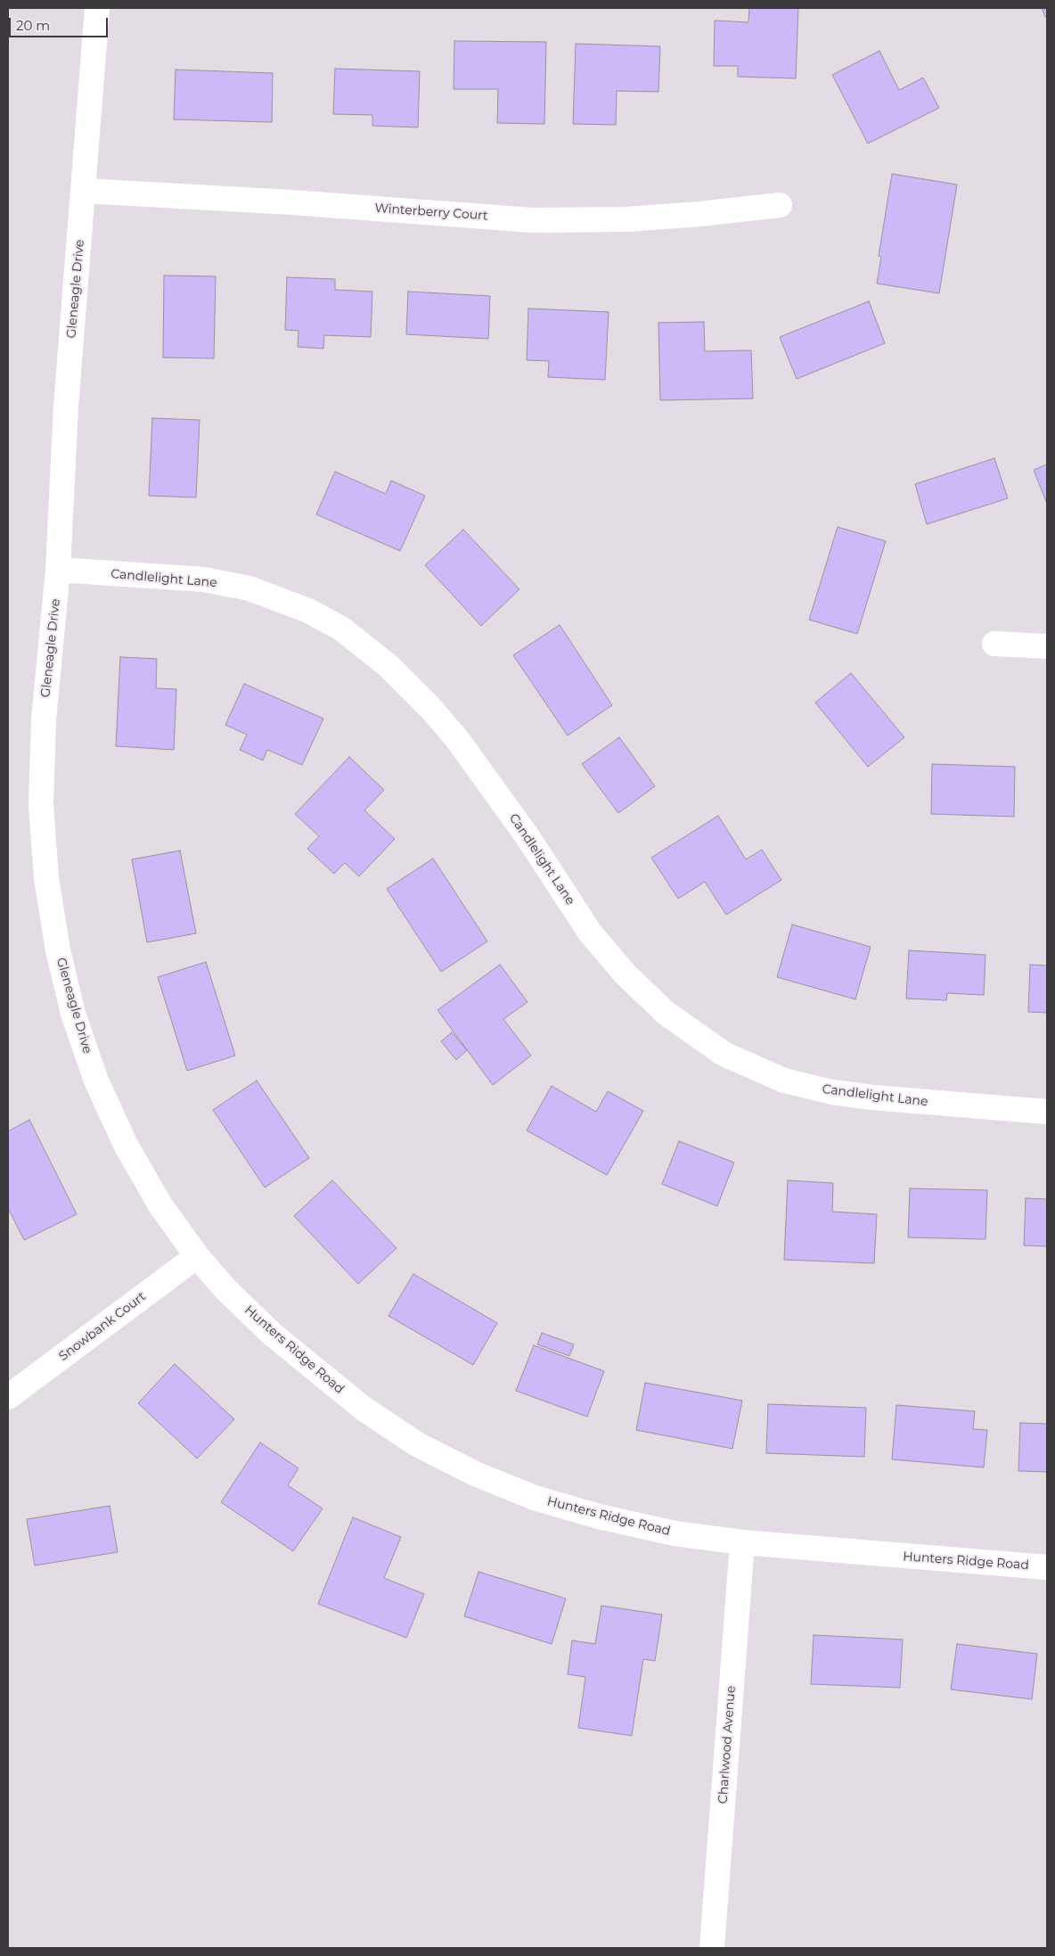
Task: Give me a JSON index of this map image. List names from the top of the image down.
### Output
{
  "streets": {
    "street": [
      "Winterberry Court",
      "Gleneagle Drive",
      "Candlelight Lane",
      "Snowbank Court",
      "Hunters Ridge Road",
      "Charlwood Avenue"
    ]
  },
  "crossings": [
    ["Winterberry Court", "Gleneagle Drive"],
    ["Gleneagle Drive", "Candlelight Lane"],
    ["Gleneagle Drive", "Snowbank Court"],
    ["Gleneagle Drive", "Hunters Ridge Road"],
    ["Snowbank Court", "Hunters Ridge Road"],
    ["Hunters Ridge Road", "Charlwood Avenue"]
  ],
  "scale_bar": "20 m"
}
